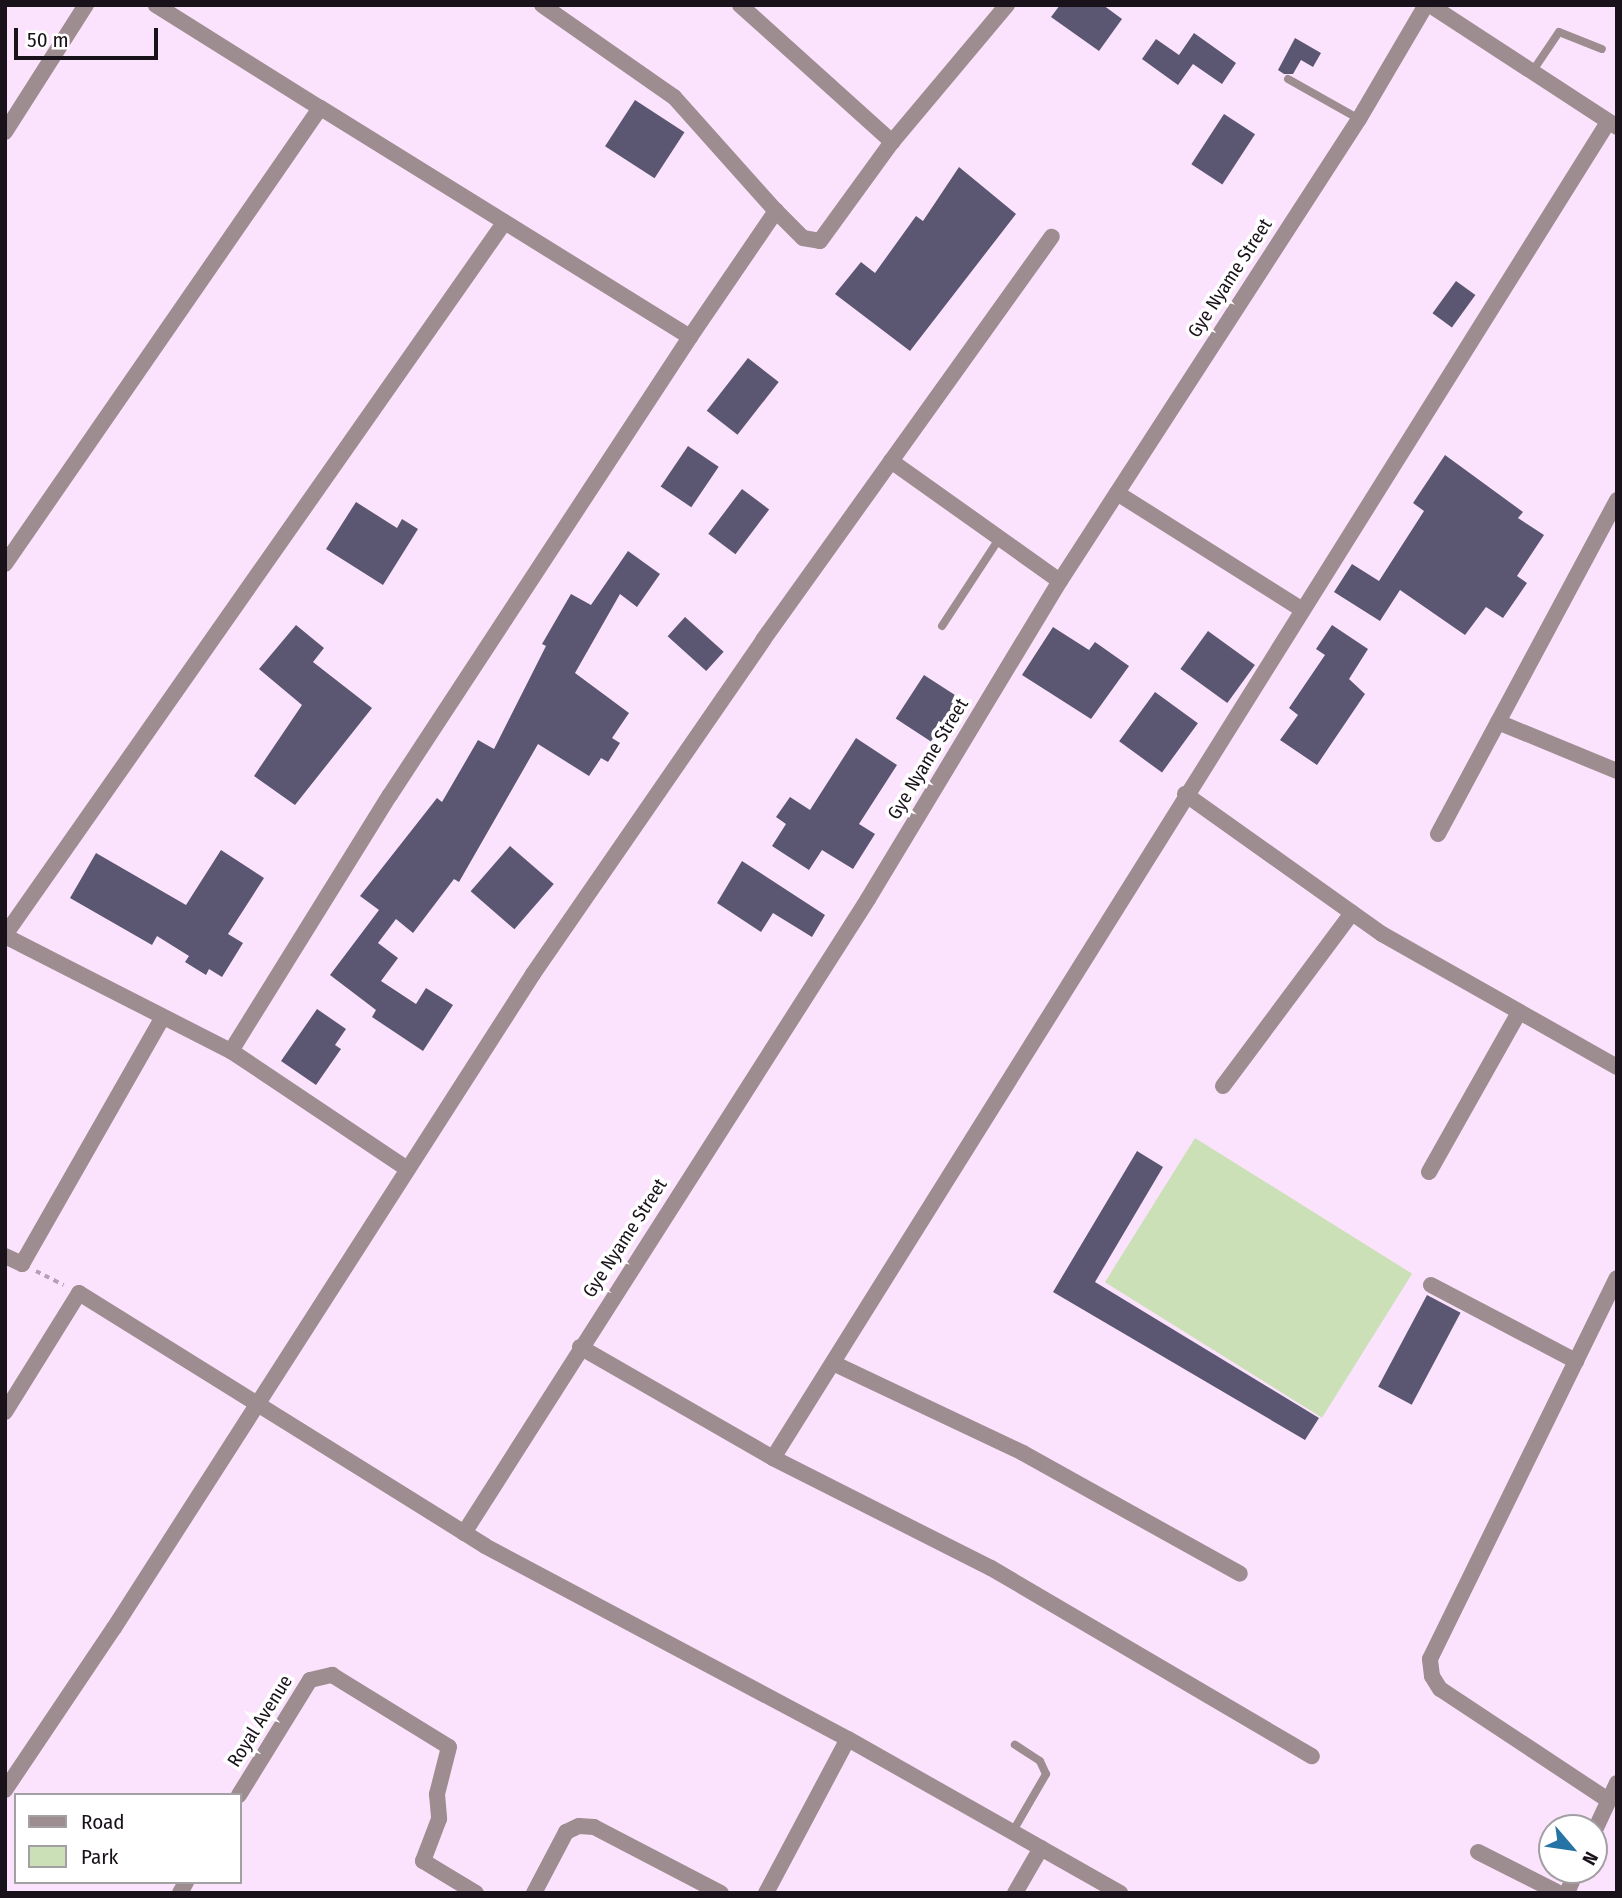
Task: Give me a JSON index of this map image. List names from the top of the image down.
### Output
{
  "streets": {
    "street": ["Gye Nyame Street", "Royal Avenue"]
  },
  "legend": ["Road", "Park"],
  "scale_bar": "50 m",
  "north": "bottom right"
}
